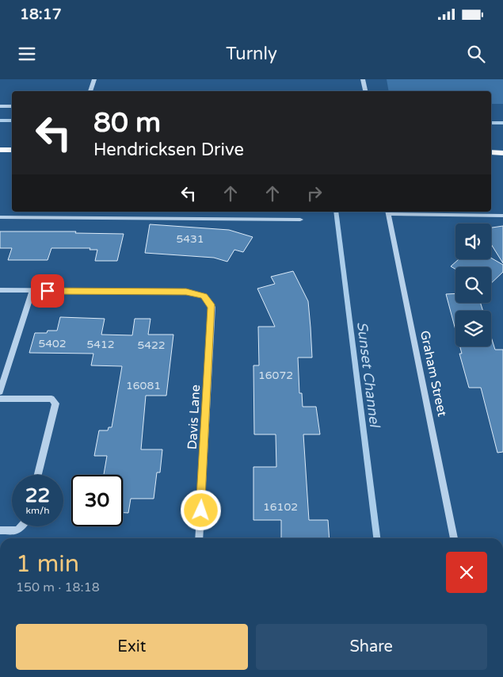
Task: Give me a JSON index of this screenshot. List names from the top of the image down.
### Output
{
  "streets": {
    "street": ["Graham Street", "Davis Lane"]
  },
  "water": ["Sunset Channel"],
  "house_numbers": [
    "5431",
    "5402",
    "5412",
    "5422",
    "16072",
    "16081",
    "16102"
  ],
  "page": {
    "status": "18:17",
    "header": "Turnly",
    "turn": ["80 m", "Hendricksen Drive"],
    "speed": "22 km/h",
    "limit": "30",
    "heading": ["1 min", "150 m · 18:18"],
    "buttons": ["Exit", "Share"]
  }
}
